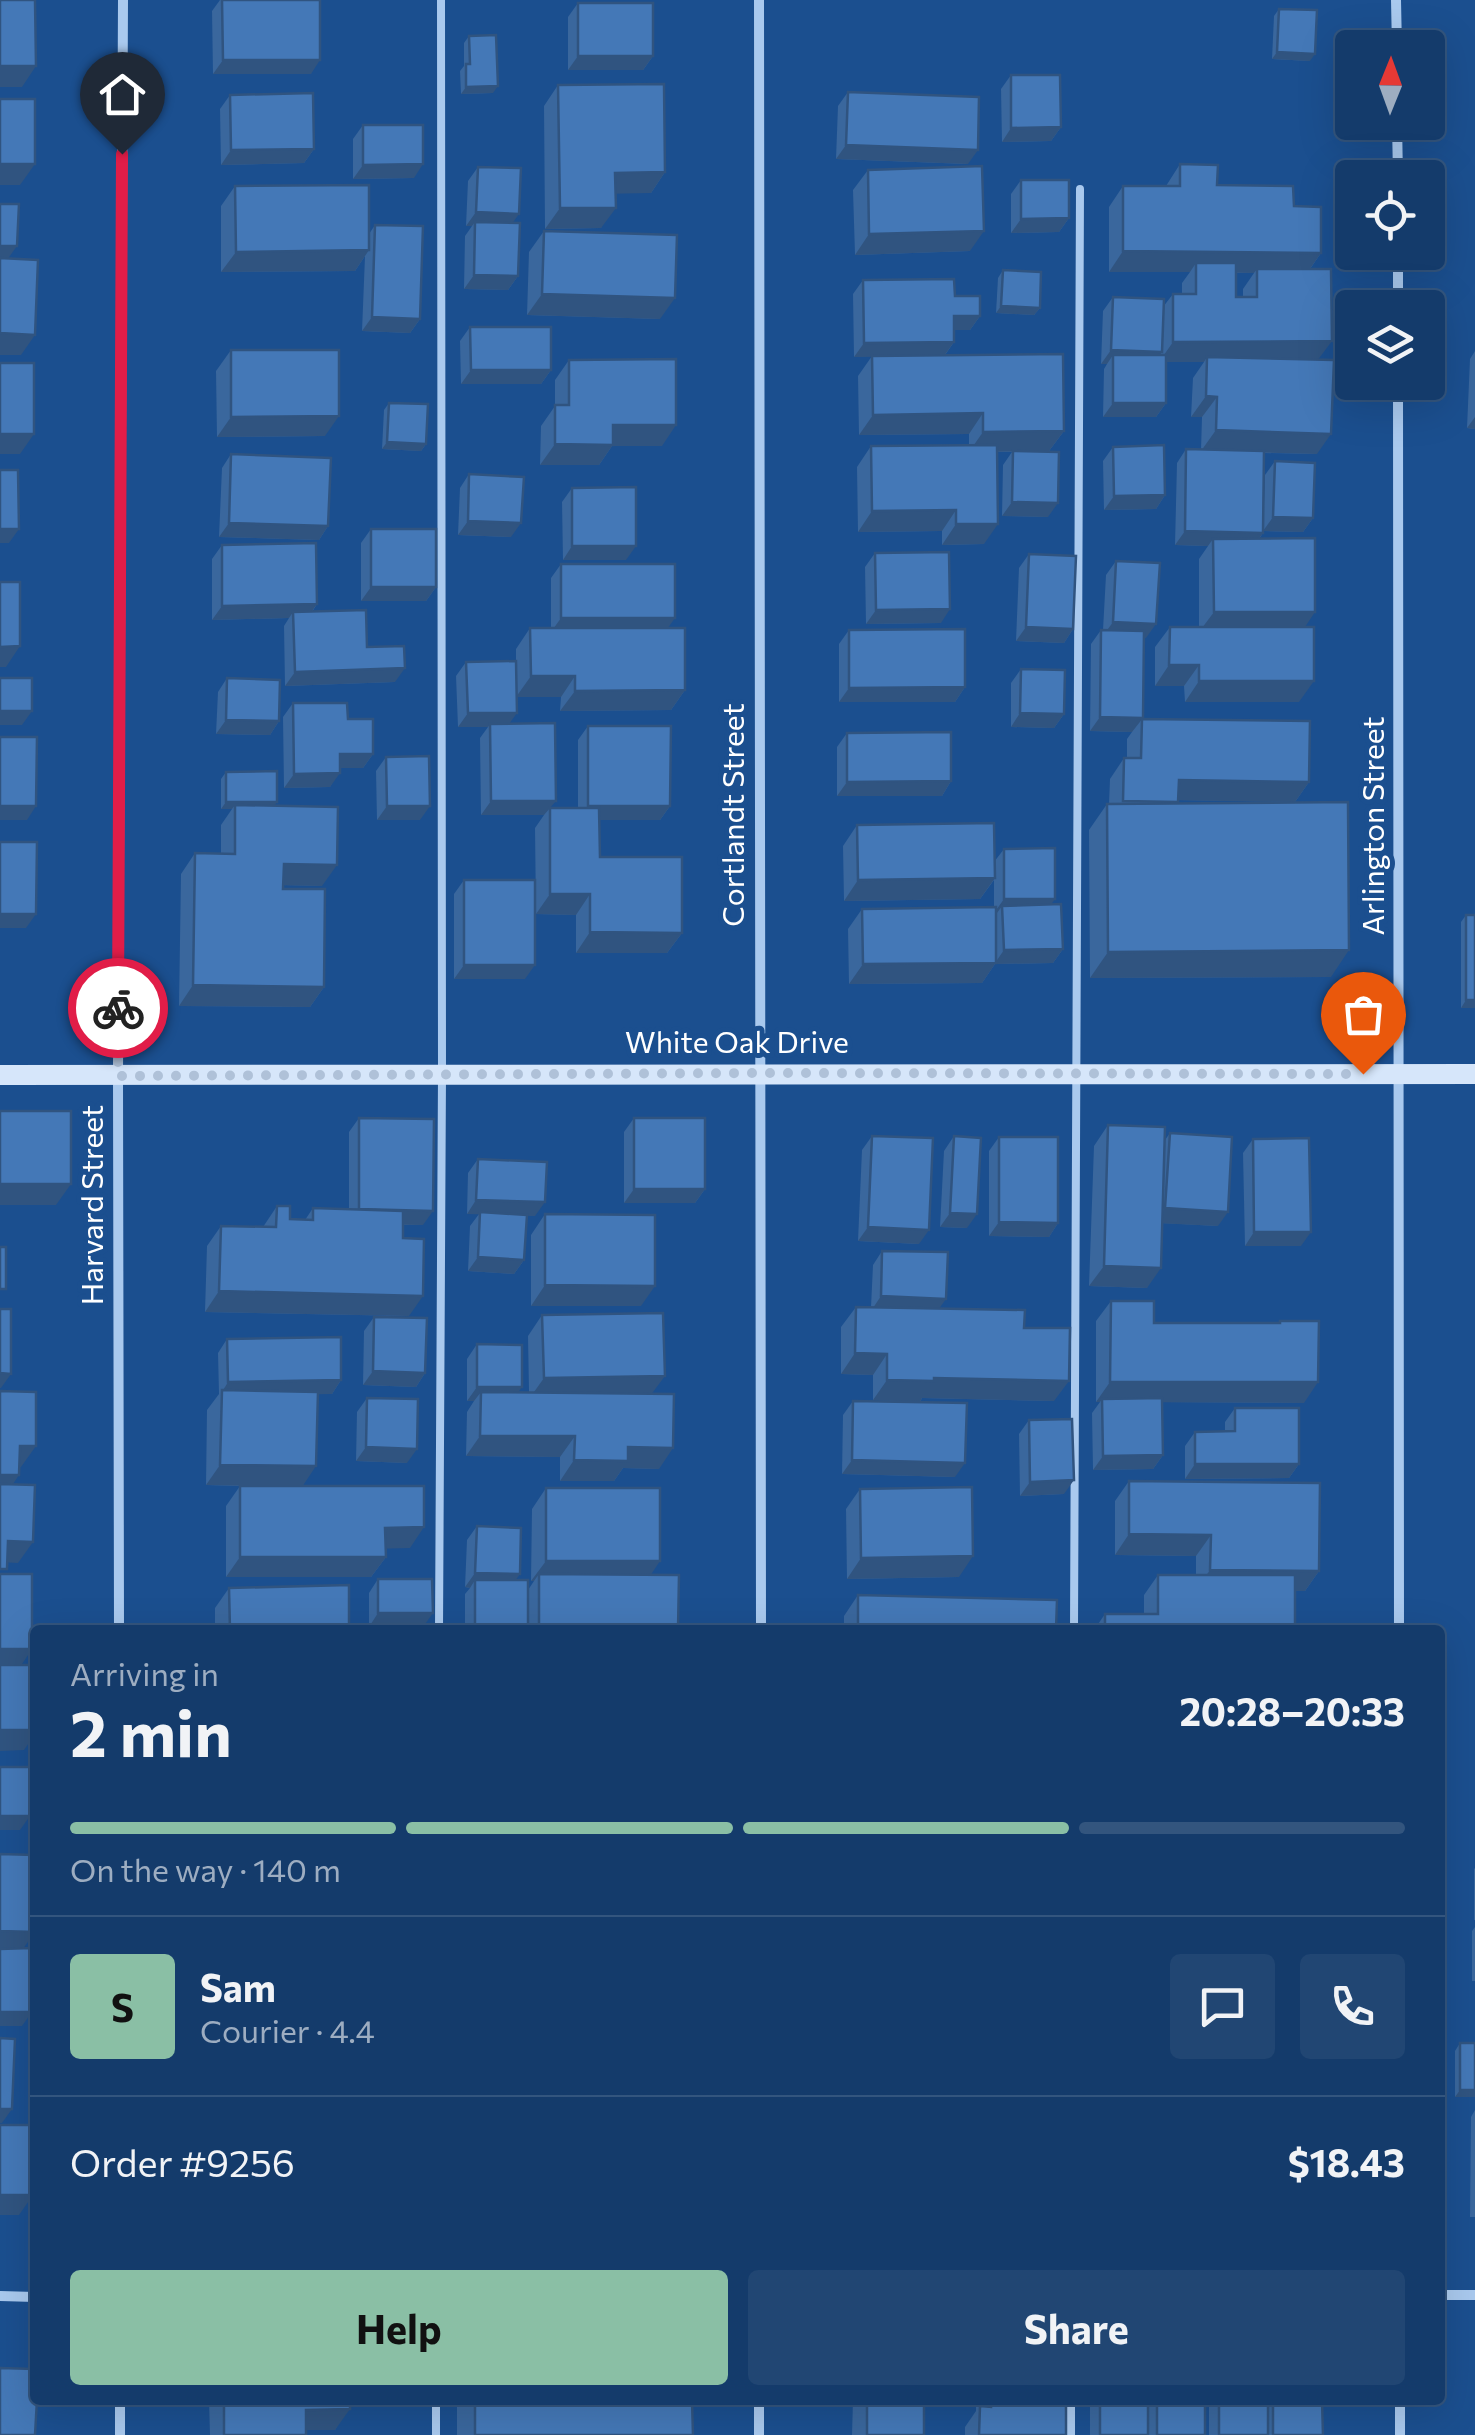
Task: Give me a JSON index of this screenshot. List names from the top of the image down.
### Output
{
  "streets": {
    "main road": ["White Oak Drive"],
    "street": ["Cortlandt Street", "Arlington Street", "Harvard Street"]
  },
  "crossings": [
    ["Cortlandt Street", "White Oak Drive"],
    ["Arlington Street", "White Oak Drive"],
    ["White Oak Drive", "Harvard Street"]
  ],
  "north": "top",
  "page": {
    "heading": ["2 min", "Arriving in", "20:28–20:33"],
    "panel": [
      "Sam",
      "Courier · 4.4",
      "Order #9256",
      "$18.43"
    ],
    "bar": "On the way · 140 m",
    "round": "S",
    "buttons": ["Help", "Share"]
  }
}
